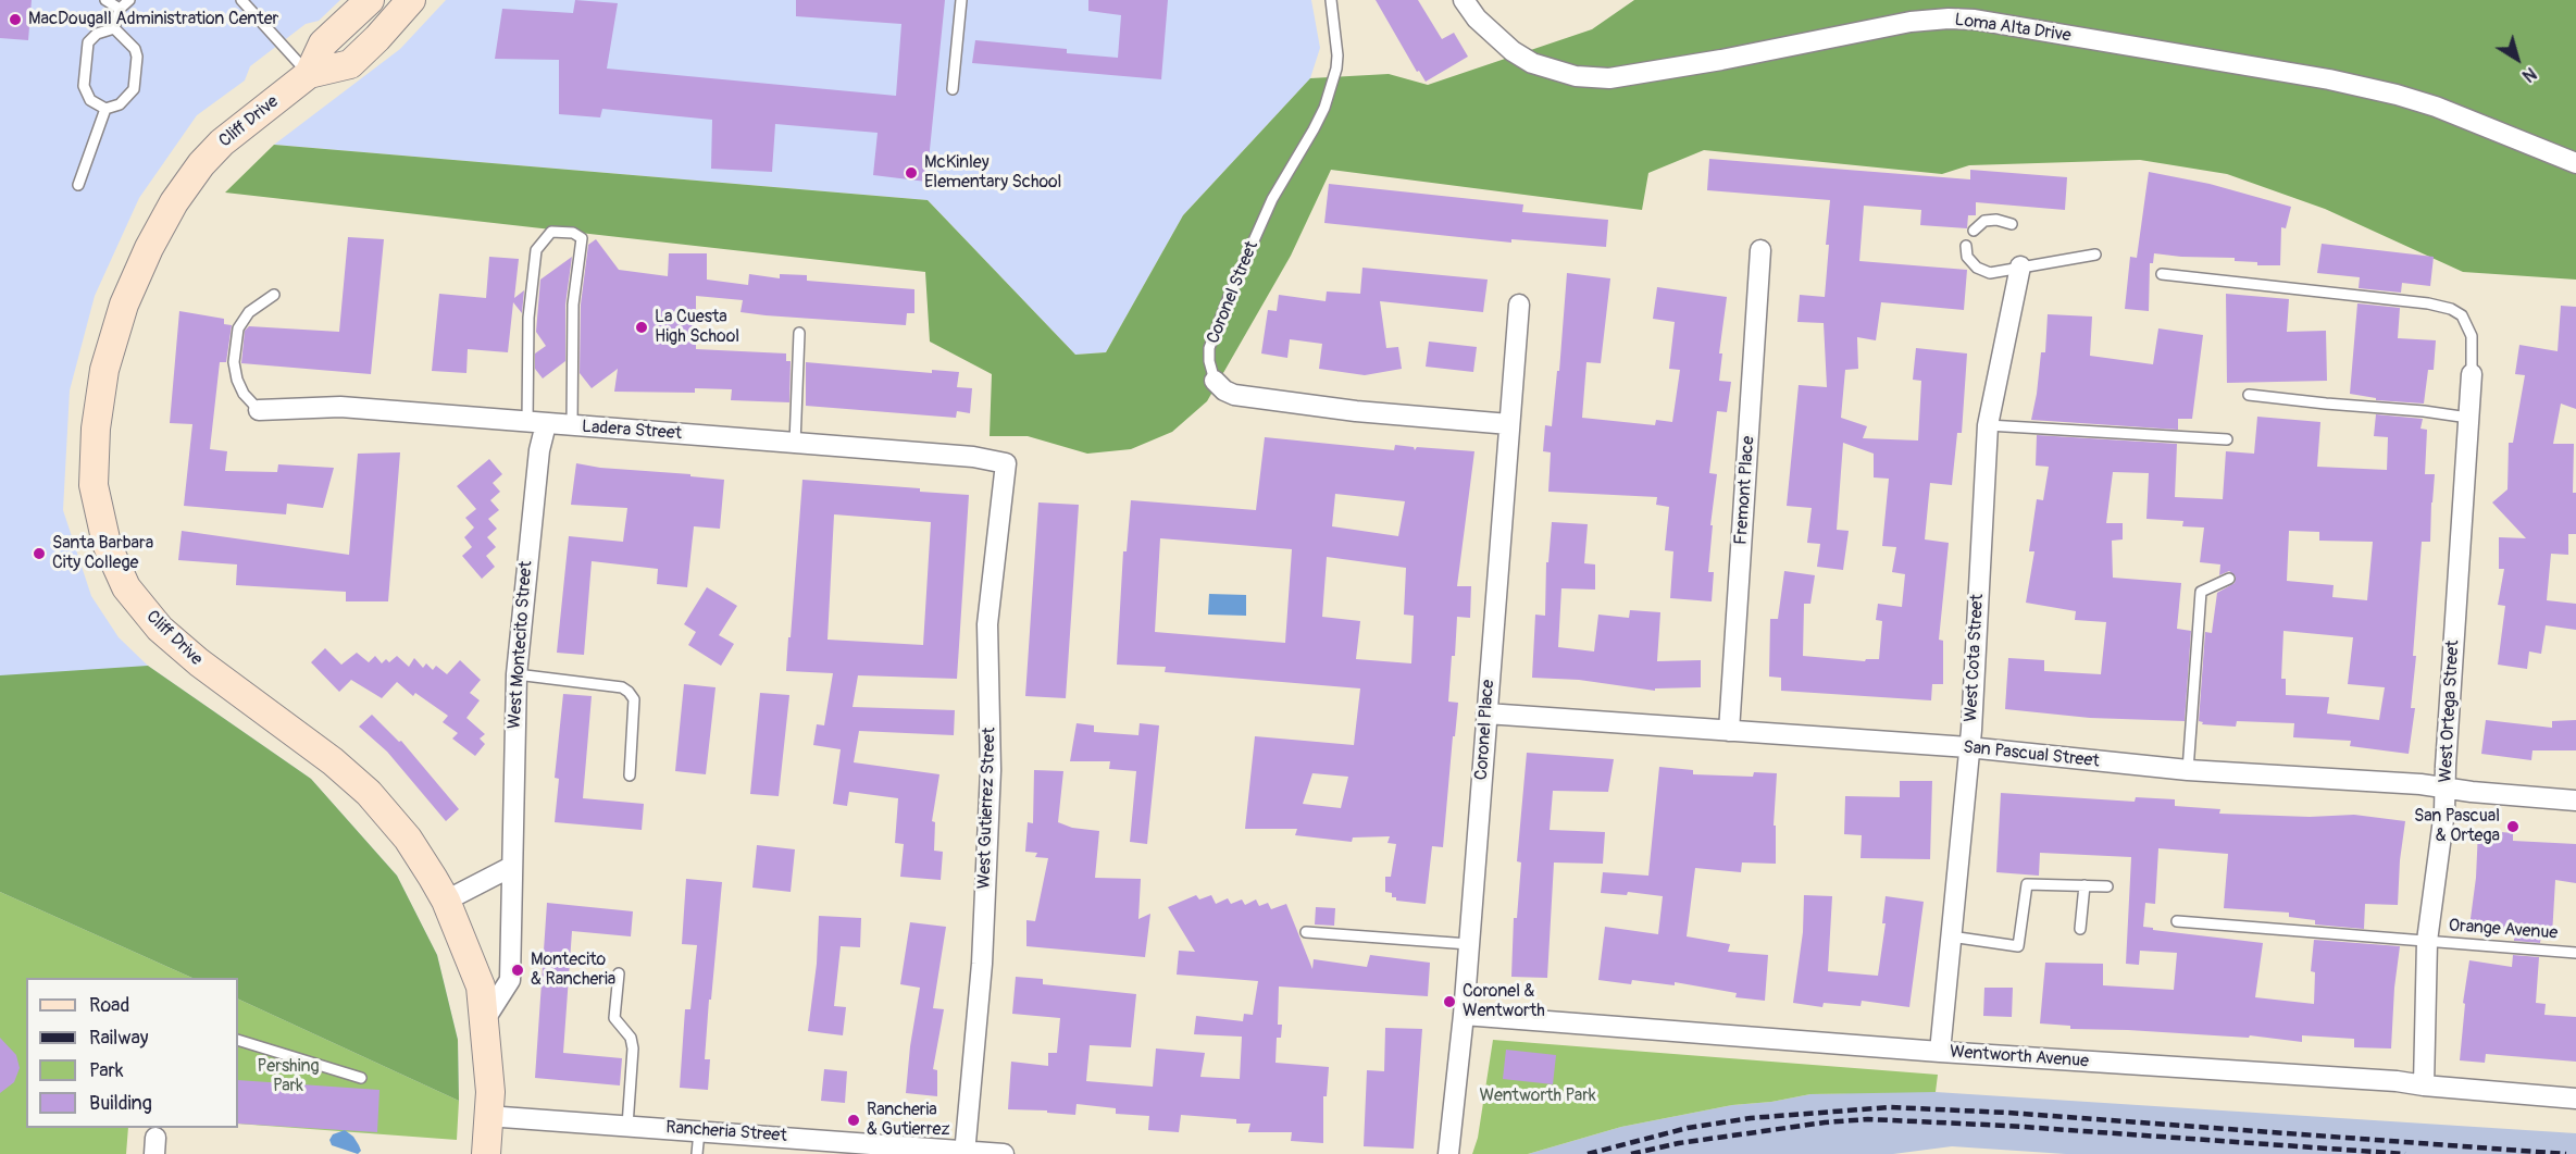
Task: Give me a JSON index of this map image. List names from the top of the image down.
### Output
{
  "streets": {
    "main road": ["Cliff Drive"],
    "street": [
      "Loma Alta Drive",
      "Coronel Street",
      "Ladera Street",
      "Fremont Place",
      "West Montecito Street",
      "West Cota Street",
      "West Ortega Street",
      "Coronel Place",
      "San Pascual Street",
      "West Gutierrez Street",
      "Wentworth Avenue",
      "Rancheria Street"
    ],
    "lane": ["Orange Avenue"]
  },
  "crossings": [
    ["Cliff Drive", "West Montecito Street"],
    ["Coronel Street", "Coronel Place"],
    ["Ladera Street", "West Montecito Street"],
    ["Ladera Street", "West Gutierrez Street"],
    ["Fremont Place", "San Pascual Street"],
    ["West Cota Street", "San Pascual Street"],
    ["West Cota Street", "Wentworth Avenue"],
    ["West Ortega Street", "San Pascual Street"],
    ["West Ortega Street", "Orange Avenue"],
    ["West Ortega Street", "Wentworth Avenue"],
    ["Coronel Place", "San Pascual Street"],
    ["Coronel Place", "Wentworth Avenue"],
    ["West Gutierrez Street", "Rancheria Street"]
  ],
  "parks": ["Pershing Park", "Wentworth Park"],
  "places": [
    "MacDougall Administration Center",
    "McKinley Elementary School",
    "La Cuesta High School",
    "Santa Barbara City College",
    "San Pascual & Ortega",
    "Montecito & Rancheria",
    "Coronel & Wentworth",
    "Rancheria & Gutierrez"
  ],
  "legend": [
    "Road",
    "Railway",
    "Park",
    "Building"
  ],
  "north": "bottom right"
}
